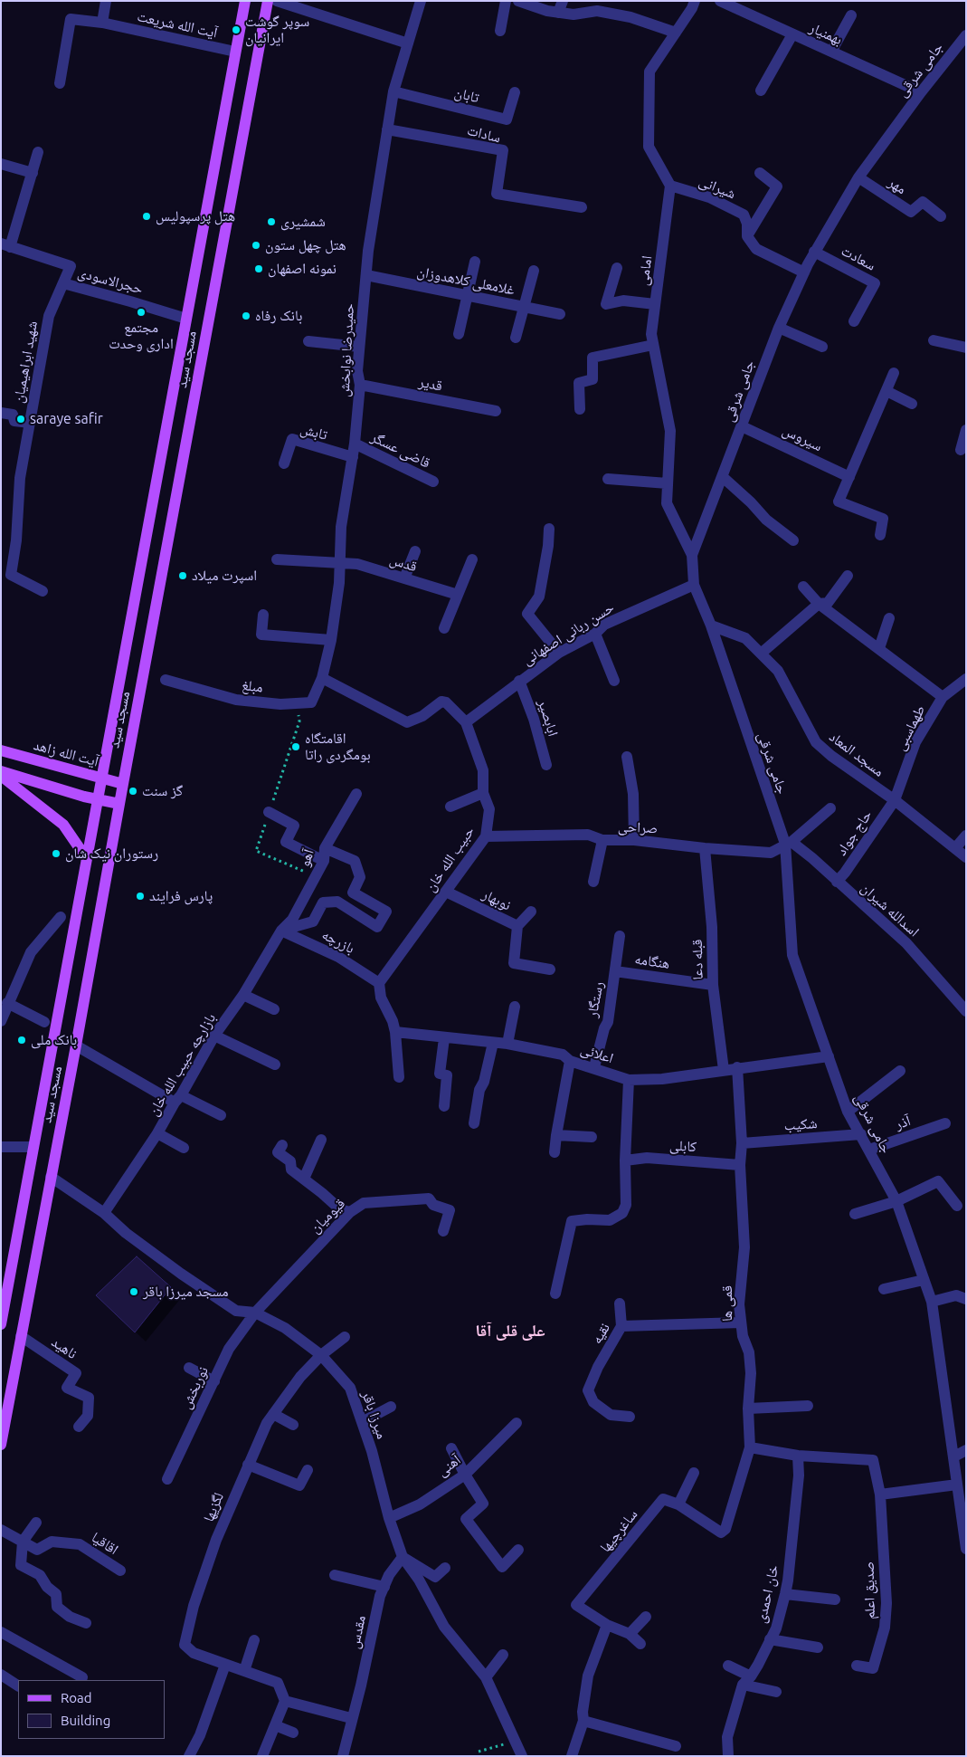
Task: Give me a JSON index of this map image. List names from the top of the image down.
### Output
{
  "streets": {
    "main road": ["مسجد سید", "آیت الله زاهد"],
    "street": [
      "آیت الله شریعت",
      "بهمنیار",
      "جامی شرقی",
      "تابان",
      "سادات",
      "مهر",
      "شیرانی",
      "سعادت",
      "امامی",
      "حجرالاسودی",
      "غلامعلی کلاهدوزان",
      "حمیدرضا نوابخش",
      "شهید ابراهیمیان",
      "قدیر",
      "تابش",
      "سیروس",
      "قاضی عسگر",
      "قدس",
      "حسن ربانی اصفهانی",
      "مبلغ",
      "ابابصیر",
      "طهماسبی",
      "مسجد المعاد",
      "صراحی",
      "حاج جواد",
      "آهو",
      "حبیب الله خان",
      "نوبهار",
      "اسدالله شیران",
      "بازرچه",
      "قبله دعا",
      "هنگامه",
      "رستگار",
      "اعلائی",
      "بازارچه حبیب الله خان",
      "آذر",
      "شکیب",
      "کابلی",
      "قیومیان",
      "قمی ها",
      "نقیه",
      "ناهید",
      "نوربخش",
      "میرزا باقر",
      "آهنی",
      "لگزیها",
      "ساغرچیها",
      "اقاقیا",
      "صدیق اعلم",
      "خان احمدی",
      "مقدس"
    ]
  },
  "crossings": [
    ["آیت الله شریعت", "مسجد سید"],
    ["بهمنیار", "جامی شرقی"],
    ["جامی شرقی", "مهر"],
    ["جامی شرقی", "سعادت"],
    ["جامی شرقی", "امامی"],
    ["جامی شرقی", "سیروس"],
    ["جامی شرقی", "حسن ربانی اصفهانی"],
    ["جامی شرقی", "مسجد المعاد"],
    ["جامی شرقی", "صراحی"],
    ["جامی شرقی", "اسدالله شیران"],
    ["جامی شرقی", "اعلائی"],
    ["جامی شرقی", "آذر"],
    ["جامی شرقی", "شکیب"],
    ["تابان", "حمیدرضا نوابخش"],
    ["سادات", "حمیدرضا نوابخش"],
    ["شیرانی", "امامی"],
    ["حجرالاسودی", "مسجد سید"],
    ["حجرالاسودی", "شهید ابراهیمیان"],
    ["غلامعلی کلاهدوزان", "حمیدرضا نوابخش"],
    ["حمیدرضا نوابخش", "قدیر"],
    ["حمیدرضا نوابخش", "تابش"],
    ["حمیدرضا نوابخش", "قاضی عسگر"],
    ["حمیدرضا نوابخش", "قدس"],
    ["حمیدرضا نوابخش", "مبلغ"],
    ["مسجد سید", "آیت الله زاهد"],
    ["مسجد سید", "ناهید"],
    ["مسجد سید", "میرزا باقر"],
    ["حسن ربانی اصفهانی", "ابابصیر"],
    ["حسن ربانی اصفهانی", "حبیب الله خان"],
    ["طهماسبی", "مسجد المعاد"],
    ["طهماسبی", "حاج جواد"],
    ["مسجد المعاد", "حاج جواد"],
    ["صراحی", "حبیب الله خان"],
    ["صراحی", "اسدالله شیران"],
    ["صراحی", "قبله دعا"],
    ["حاج جواد", "اسدالله شیران"],
    ["آهو", "بازرچه"],
    ["آهو", "بازارچه حبیب الله خان"],
    ["حبیب الله خان", "نوبهار"],
    ["حبیب الله خان", "بازرچه"],
    ["بازرچه", "بازارچه حبیب الله خان"],
    ["قبله دعا", "هنگامه"],
    ["قبله دعا", "اعلائی"],
    ["هنگامه", "رستگار"],
    ["رستگار", "اعلائی"],
    ["اعلائی", "قمی ها"],
    ["بازارچه حبیب الله خان", "میرزا باقر"],
    ["شکیب", "قمی ها"],
    ["کابلی", "قمی ها"],
    ["قیومیان", "نوربخش"],
    ["قیومیان", "میرزا باقر"],
    ["قمی ها", "نقیه"],
    ["قمی ها", "ساغرچیها"],
    ["قمی ها", "صدیق اعلم"],
    ["نوربخش", "میرزا باقر"],
    ["میرزا باقر", "آهنی"],
    ["میرزا باقر", "لگزیها"],
    ["میرزا باقر", "مقدس"],
    ["صدیق اعلم", "خان احمدی"]
  ],
  "districts": ["علی قلی آقا"],
  "places": [
    "سوپر گوشت ایرانیان",
    "هتل پرسپولیس",
    "شمشیری",
    "هتل چهل ستون",
    "نمونه اصفهان",
    "مجتمع اداری وحدت",
    "بانک رفاه",
    "saraye safir",
    "اسپرت میلاد",
    "اقامتگاه بومگردی راتا",
    "گز سنت",
    "رستوران نیک شان",
    "پارس فرایند",
    "بانک ملی",
    "مسجد میرزا باقر"
  ],
  "legend": ["Road", "Building"]
}
